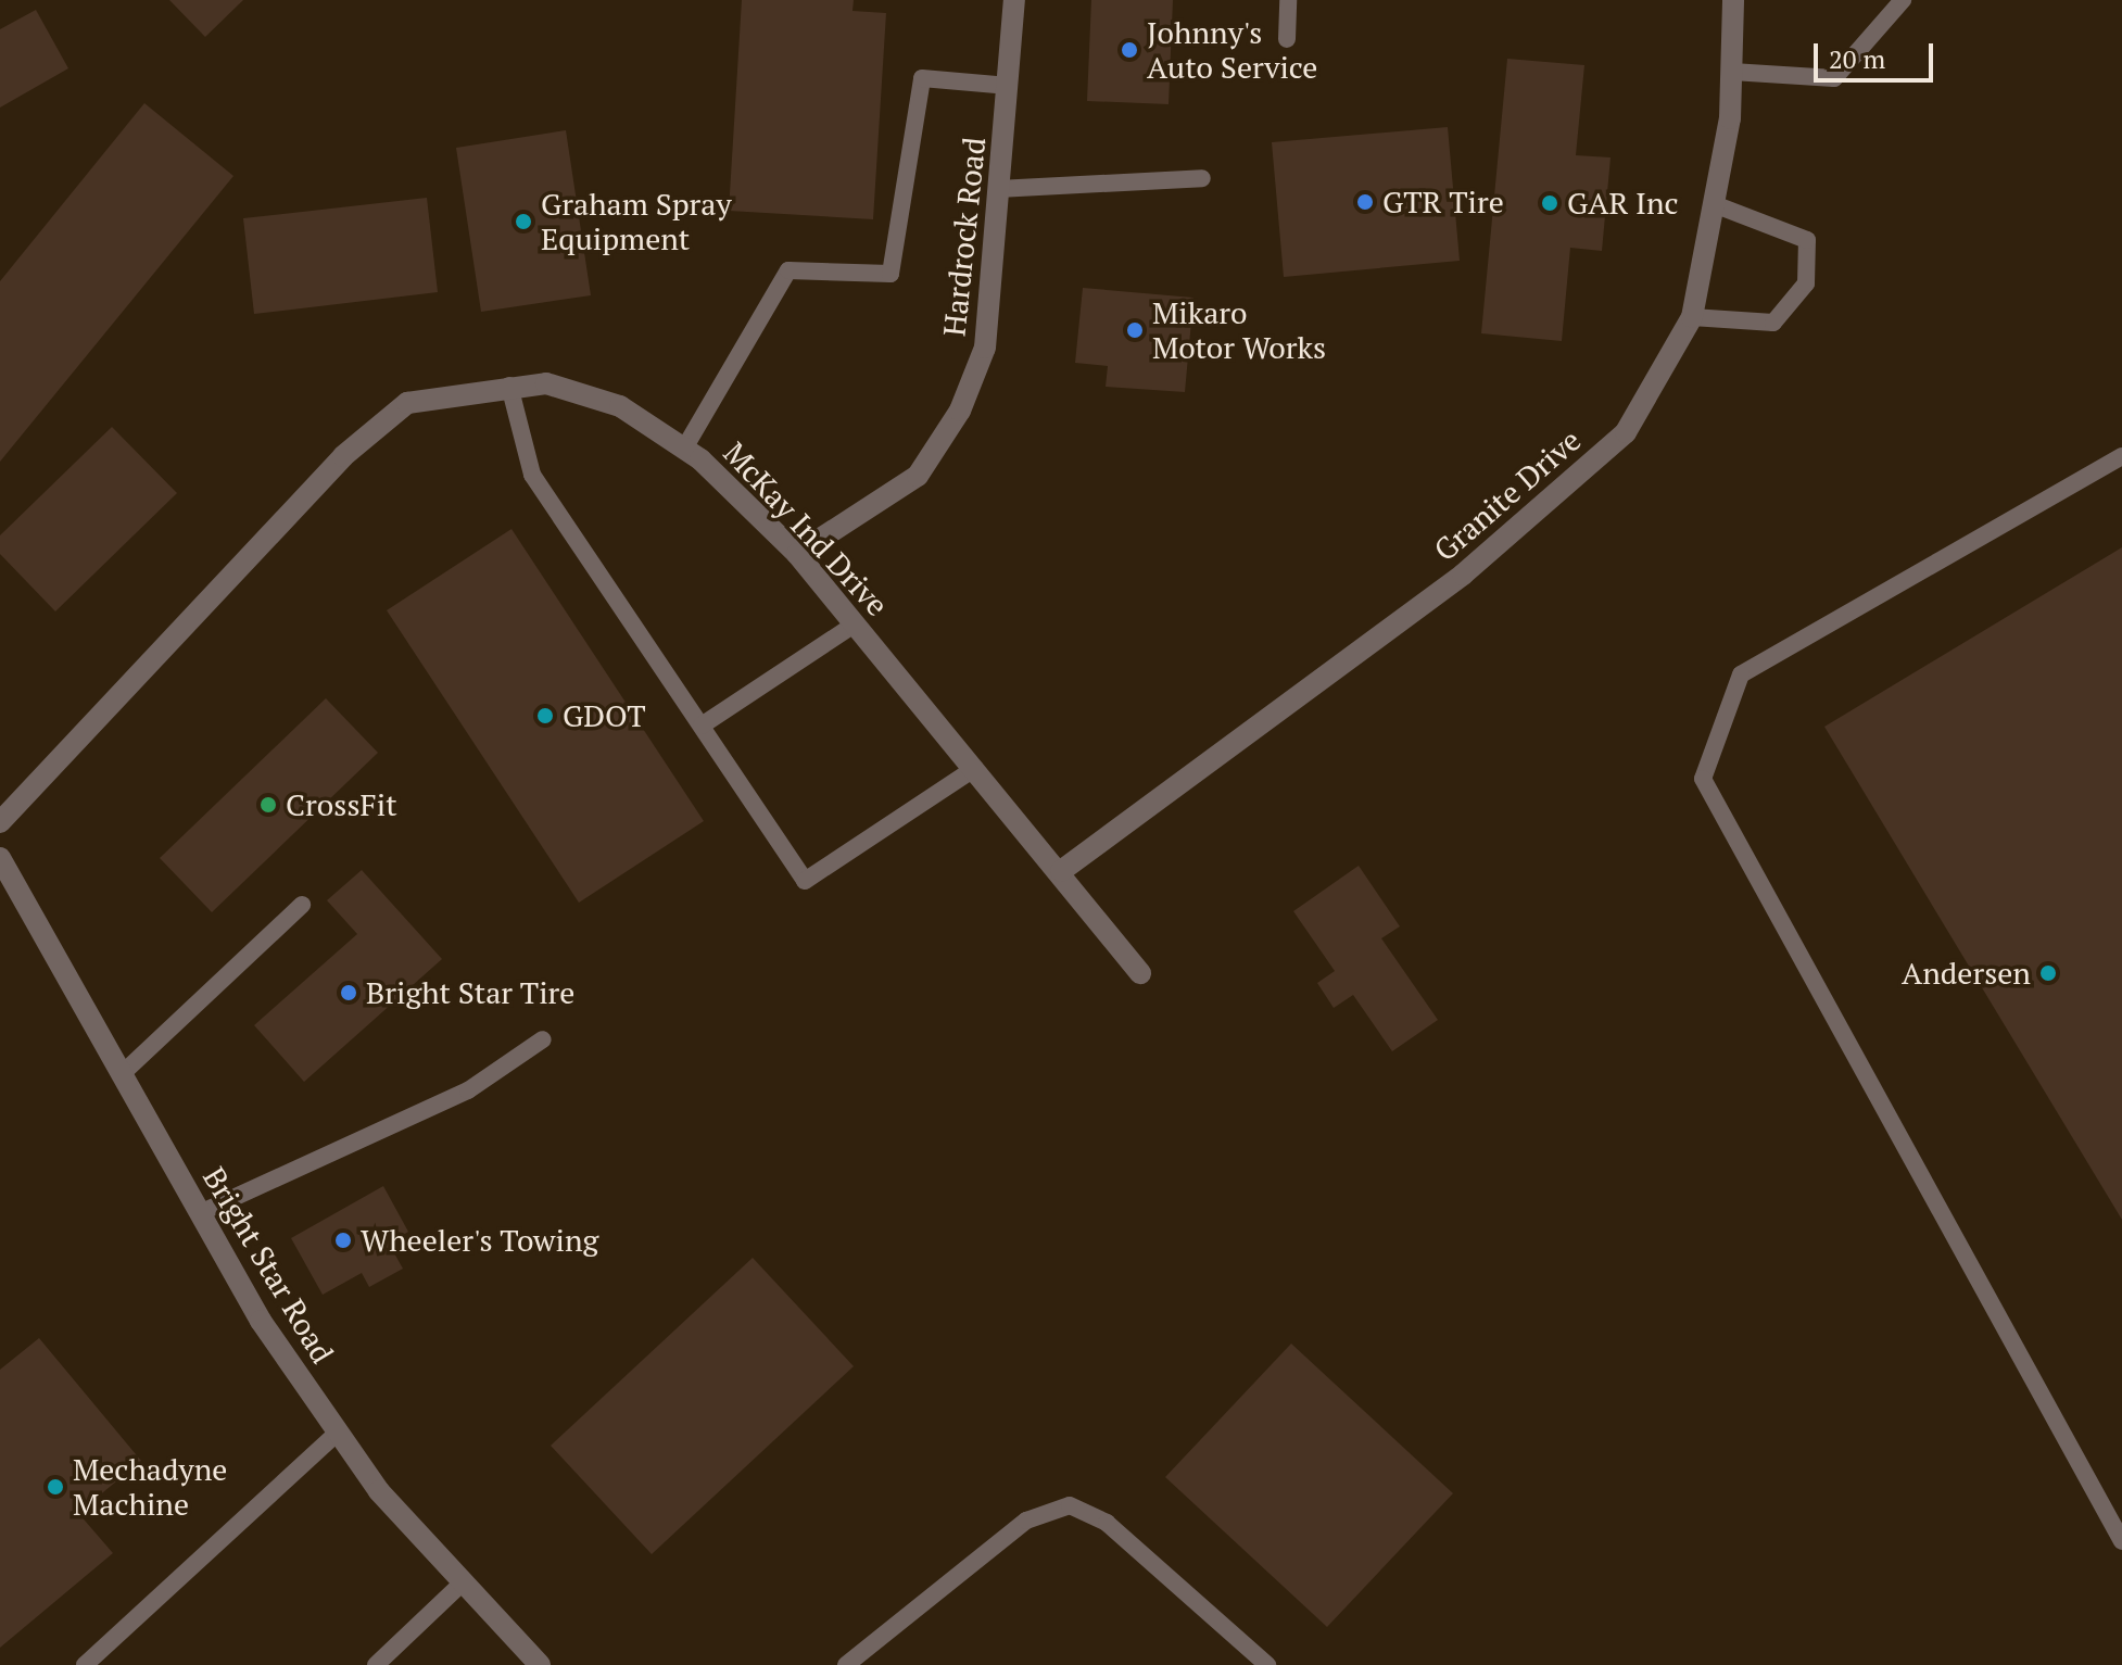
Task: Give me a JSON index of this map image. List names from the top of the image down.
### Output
{
  "streets": {
    "street": [
      "Hardrock Road",
      "Granite Drive",
      "McKay Ind Drive",
      "Bright Star Road"
    ]
  },
  "crossings": [
    ["Hardrock Road", "McKay Ind Drive"],
    ["Granite Drive", "McKay Ind Drive"]
  ],
  "places": [
    "Johnny's Auto Service",
    "GTR Tire",
    "GAR Inc",
    "Graham Spray Equipment",
    "Mikaro Motor Works",
    "GDOT",
    "CrossFit",
    "Andersen",
    "Bright Star Tire",
    "Wheeler's Towing",
    "Mechadyne Machine"
  ],
  "scale_bar": "20 m"
}
